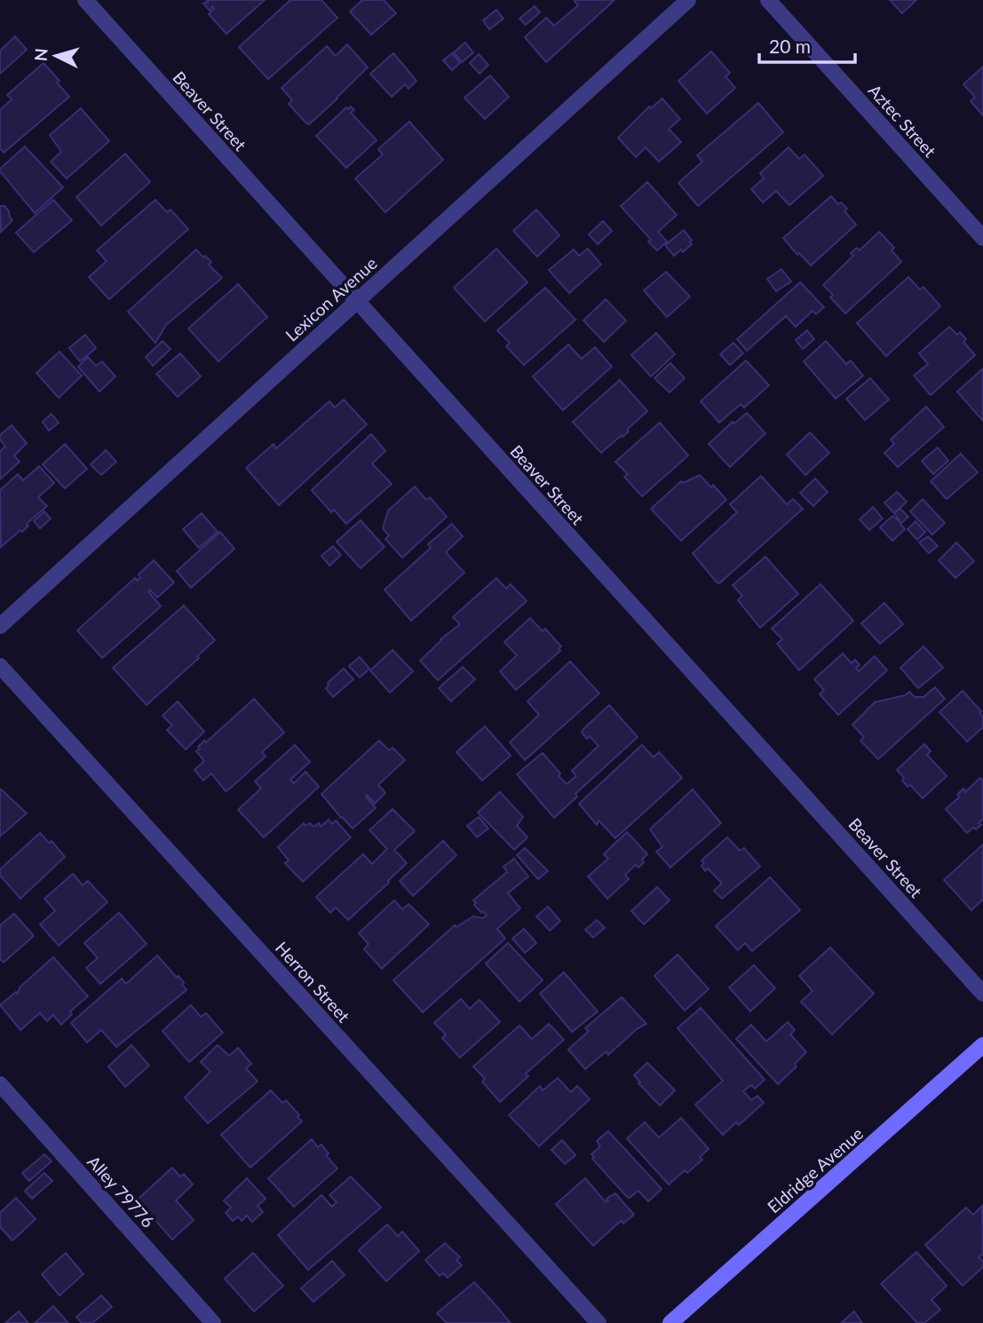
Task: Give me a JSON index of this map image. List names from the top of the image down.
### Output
{
  "streets": {
    "street": [
      "Beaver Street",
      "Aztec Street",
      "Lexicon Avenue",
      "Herron Street",
      "Eldridge Avenue",
      "Alley 79776"
    ]
  },
  "crossings": [
    ["Beaver Street", "Lexicon Avenue"]
  ],
  "scale_bar": "20 m",
  "north": "left"
}
